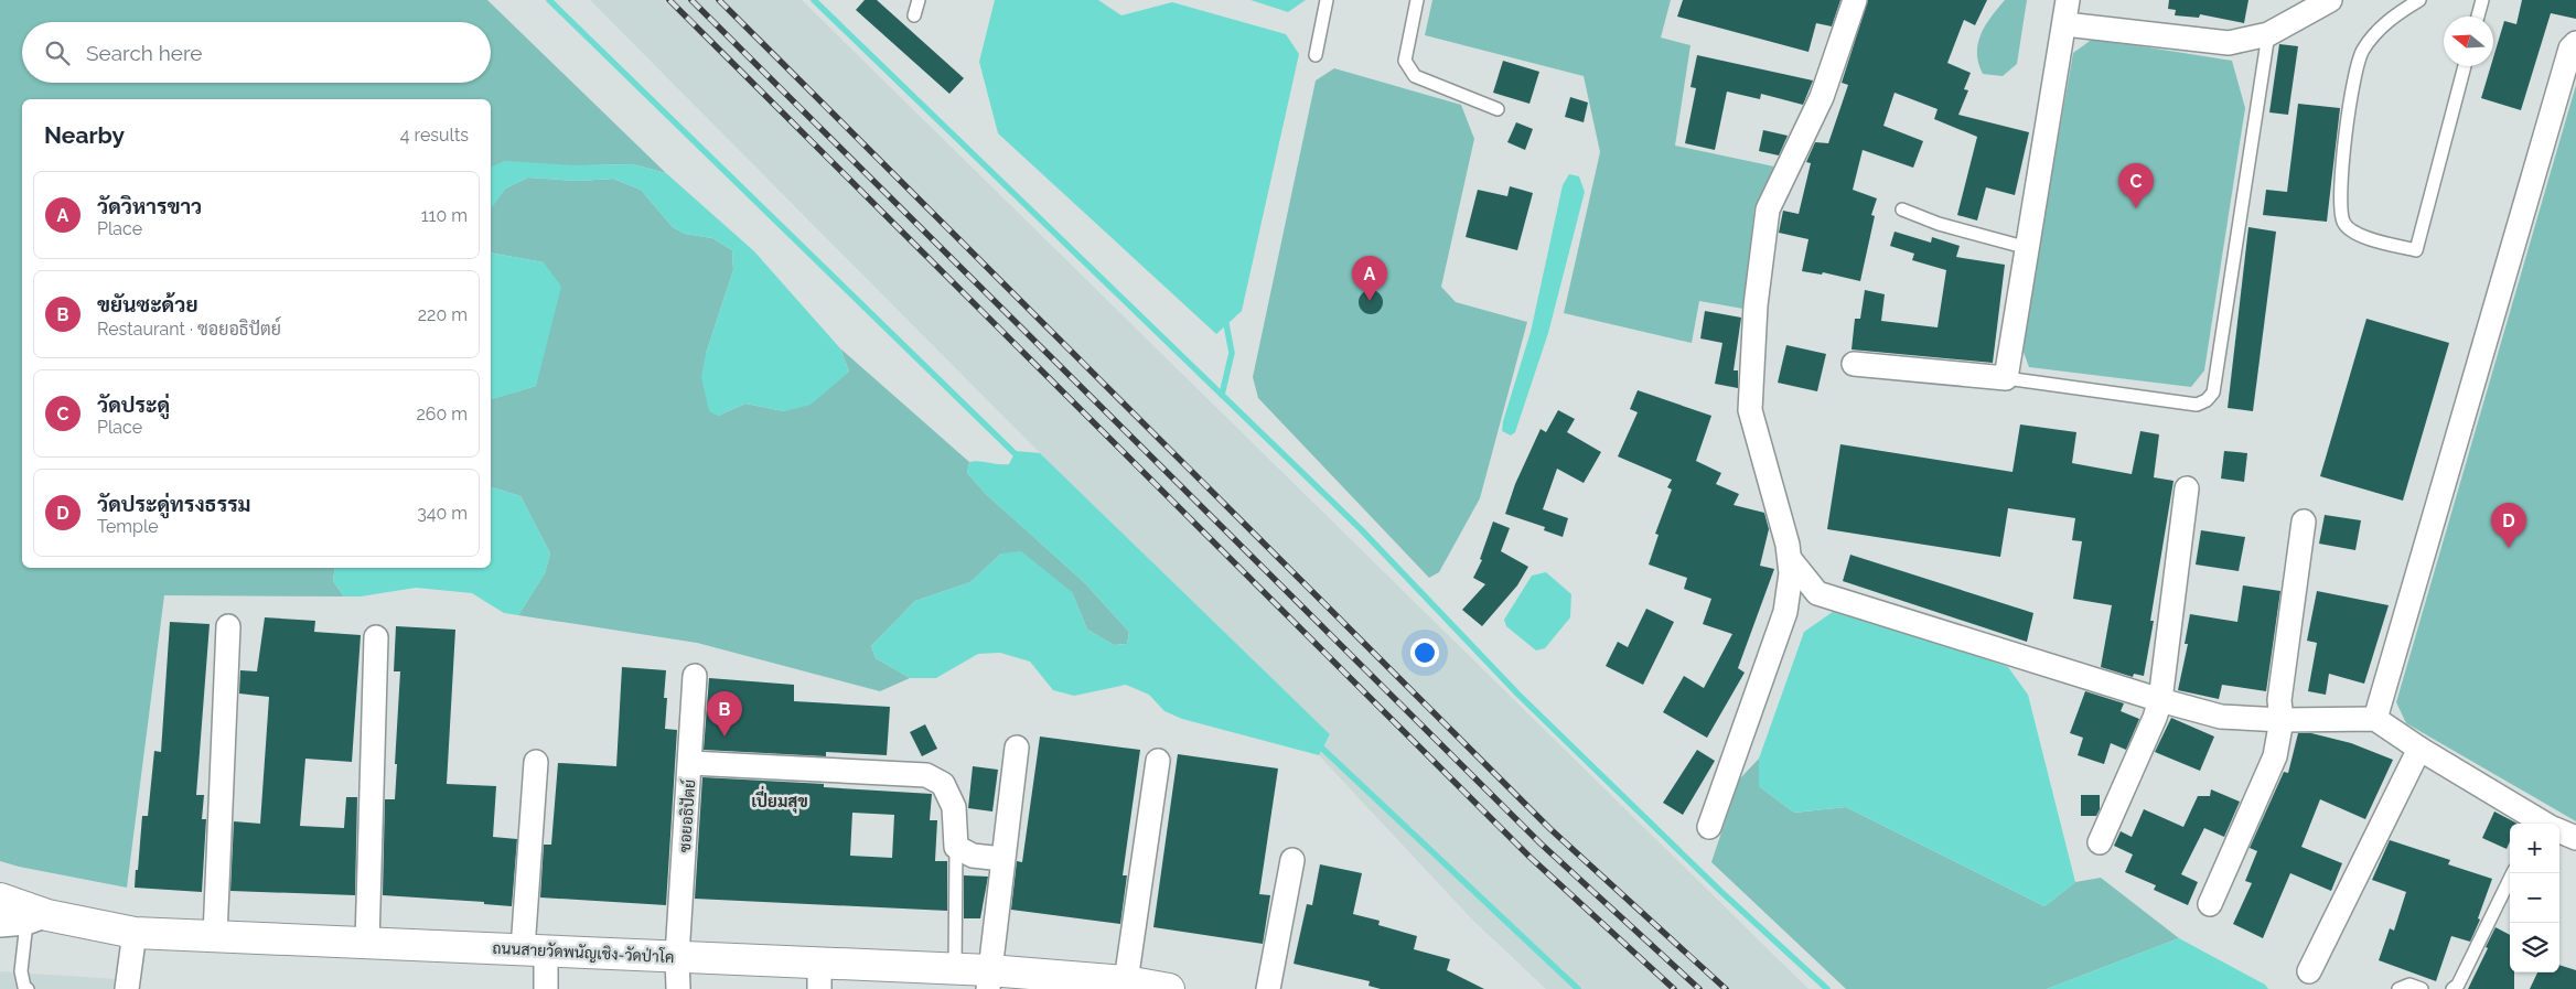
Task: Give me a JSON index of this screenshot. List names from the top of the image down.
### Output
{
  "streets": {
    "main road": ["ถนนสายวัดพนัญเชิง-วัดป่าโค"],
    "street": ["ซอยอธิปัตย์"]
  },
  "crossings": [
    ["ซอยอธิปัตย์", "ถนนสายวัดพนัญเชิง-วัดป่าโค"]
  ],
  "districts": ["เปี่ยมสุข"],
  "north": "left",
  "page": {
    "search": "Search here",
    "heading": ["Nearby", "4 results"],
    "pins": [
      "C",
      "A",
      "D",
      "B"
    ],
    "list": [
      {
        "mark": "A",
        "name": "วัดวิหารขาว",
        "note": "Place",
        "value": "110 m"
      },
      {
        "mark": "B",
        "name": "ขยันซะด้วย",
        "note": "Restaurant · ซอยอธิปัตย์",
        "value": "220 m"
      },
      {
        "mark": "C",
        "name": "วัดประดู่",
        "note": "Place",
        "value": "260 m"
      },
      {
        "mark": "D",
        "name": "วัดประดู่ทรงธรรม",
        "note": "Temple",
        "value": "340 m"
      }
    ],
    "map_buttons": ["+", "−"]
  }
}
